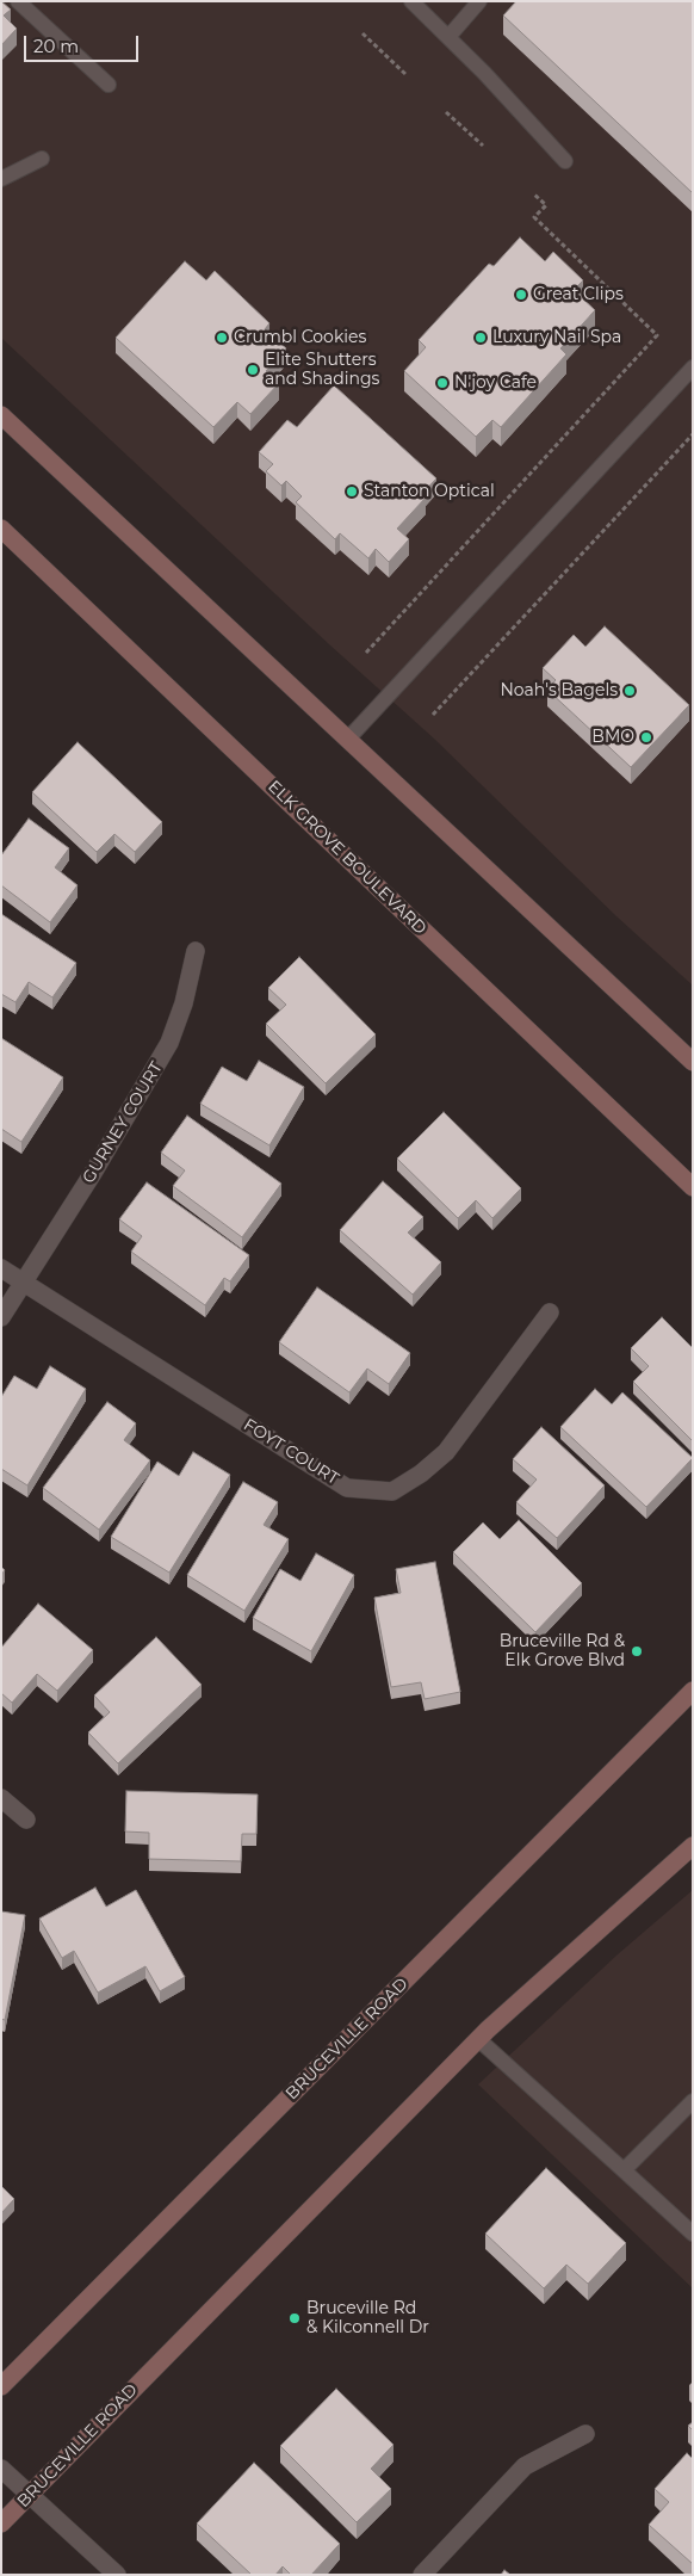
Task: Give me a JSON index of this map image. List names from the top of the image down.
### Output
{
  "streets": {
    "main road": ["ELK GROVE BOULEVARD", "BRUCEVILLE ROAD"],
    "street": ["GURNEY COURT", "FOYT COURT"]
  },
  "crossings": [
    ["GURNEY COURT", "FOYT COURT"]
  ],
  "places": [
    "Great Clips",
    "Crumbl Cookies",
    "Luxury Nail Spa",
    "Elite Shutters and Shadings",
    "N'joy Cafe",
    "Stanton Optical",
    "Noah's Bagels",
    "BMO",
    "Bruceville Rd & Elk Grove Blvd",
    "Bruceville Rd & Kilconnell Dr"
  ],
  "scale_bar": "20 m"
}
